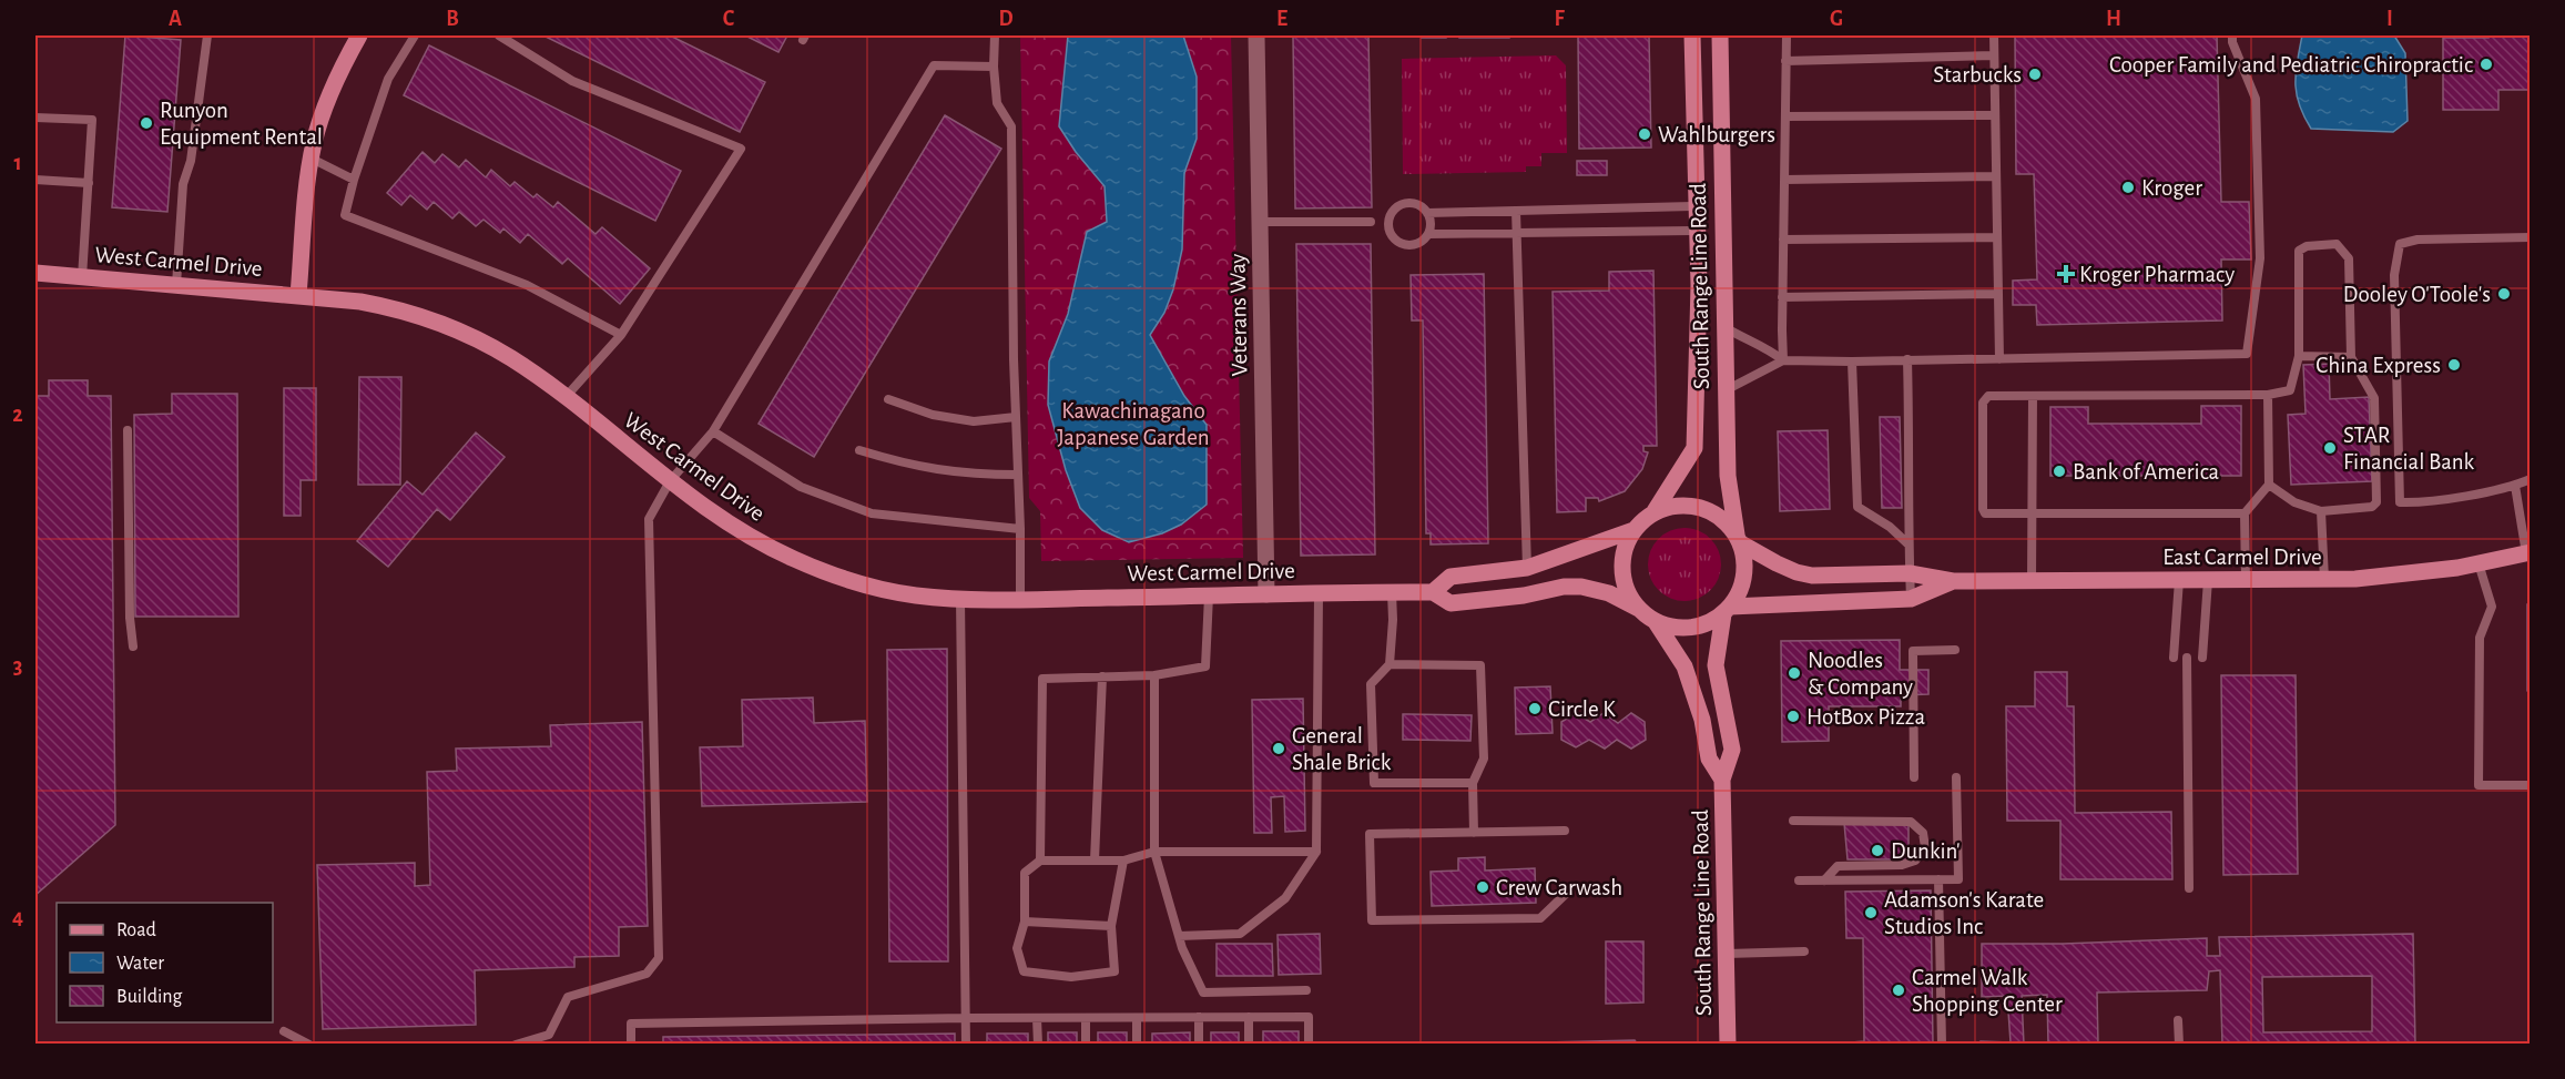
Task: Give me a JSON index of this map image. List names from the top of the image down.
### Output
{
  "streets": {
    "street": [
      "West Carmel Drive",
      "South Range Line Road",
      "Veterans Way",
      "East Carmel Drive"
    ]
  },
  "crossings": [
    ["West Carmel Drive", "South Range Line Road"],
    ["West Carmel Drive", "Veterans Way"],
    ["West Carmel Drive", "East Carmel Drive"],
    ["South Range Line Road", "East Carmel Drive"]
  ],
  "parks": ["Kawachinagano Japanese Garden"],
  "places": {
    "other": [
      "Cooper Family and Pediatric Chiropractic",
      "Starbucks",
      "Runyon Equipment Rental",
      "Wahlburgers",
      "Kroger",
      "Dooley O'Toole's",
      "China Express",
      "STAR Financial Bank",
      "Bank of America",
      "Noodles & Company",
      "Circle K",
      "HotBox Pizza",
      "General Shale Brick",
      "Dunkin'",
      "Crew Carwash",
      "Adamson's Karate Studios Inc",
      "Carmel Walk Shopping Center"
    ],
    "health": ["Kroger Pharmacy"]
  },
  "legend": ["Road", "Water", "Building"],
  "grid": {
    "columns": [
      "A",
      "B",
      "C",
      "D",
      "E",
      "F",
      "G",
      "H",
      "I"
    ],
    "rows": [
      "1",
      "2",
      "3",
      "4"
    ]
  }
}
